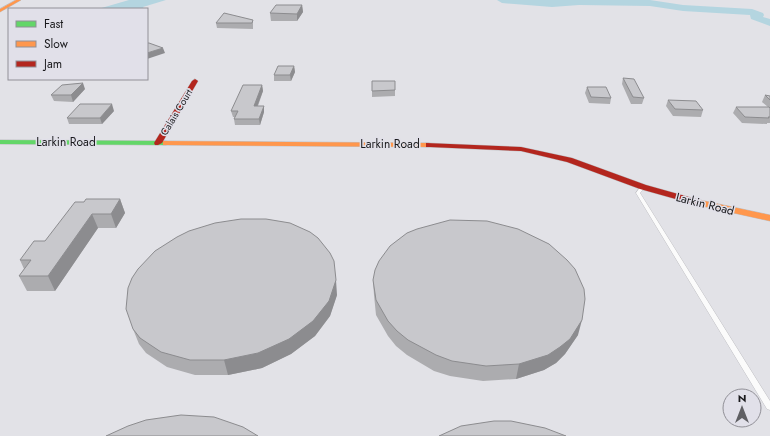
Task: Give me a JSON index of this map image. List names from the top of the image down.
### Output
{
  "streets": {
    "street": ["Calais Court", "Larkin Road"]
  },
  "crossings": [
    ["Calais Court", "Larkin Road"]
  ],
  "legend": ["Fast", "Slow", "Jam"],
  "north": "top"
}
